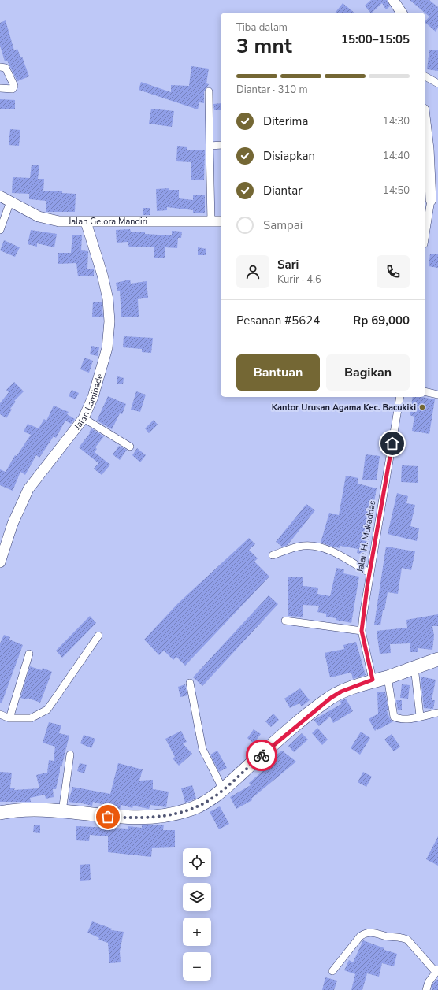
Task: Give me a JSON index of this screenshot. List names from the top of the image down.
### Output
{
  "streets": {
    "street": ["Jalan Gelora Mandiri", "Jalan Lamihade", "Jalan H. Mukaddas"]
  },
  "crossings": [
    ["Jalan Gelora Mandiri", "Jalan Lamihade"]
  ],
  "places": ["Kantor Urusan Agama Kec. Bacukiki"],
  "page": {
    "heading": ["3 mnt", "Tiba dalam", "15:00–15:05"],
    "panel": [
      "Sari",
      "Kurir · 4.6",
      "Pesanan #5624",
      "Rp 69,000"
    ],
    "bar": "Diantar · 310 m",
    "list": [
      ["Diterima", "14:30"],
      ["Disiapkan", "14:40"],
      ["Diantar", "14:50"],
      "Sampai"
    ],
    "buttons": ["Bantuan", "Bagikan"],
    "map_buttons": ["+", "−"]
  }
}
